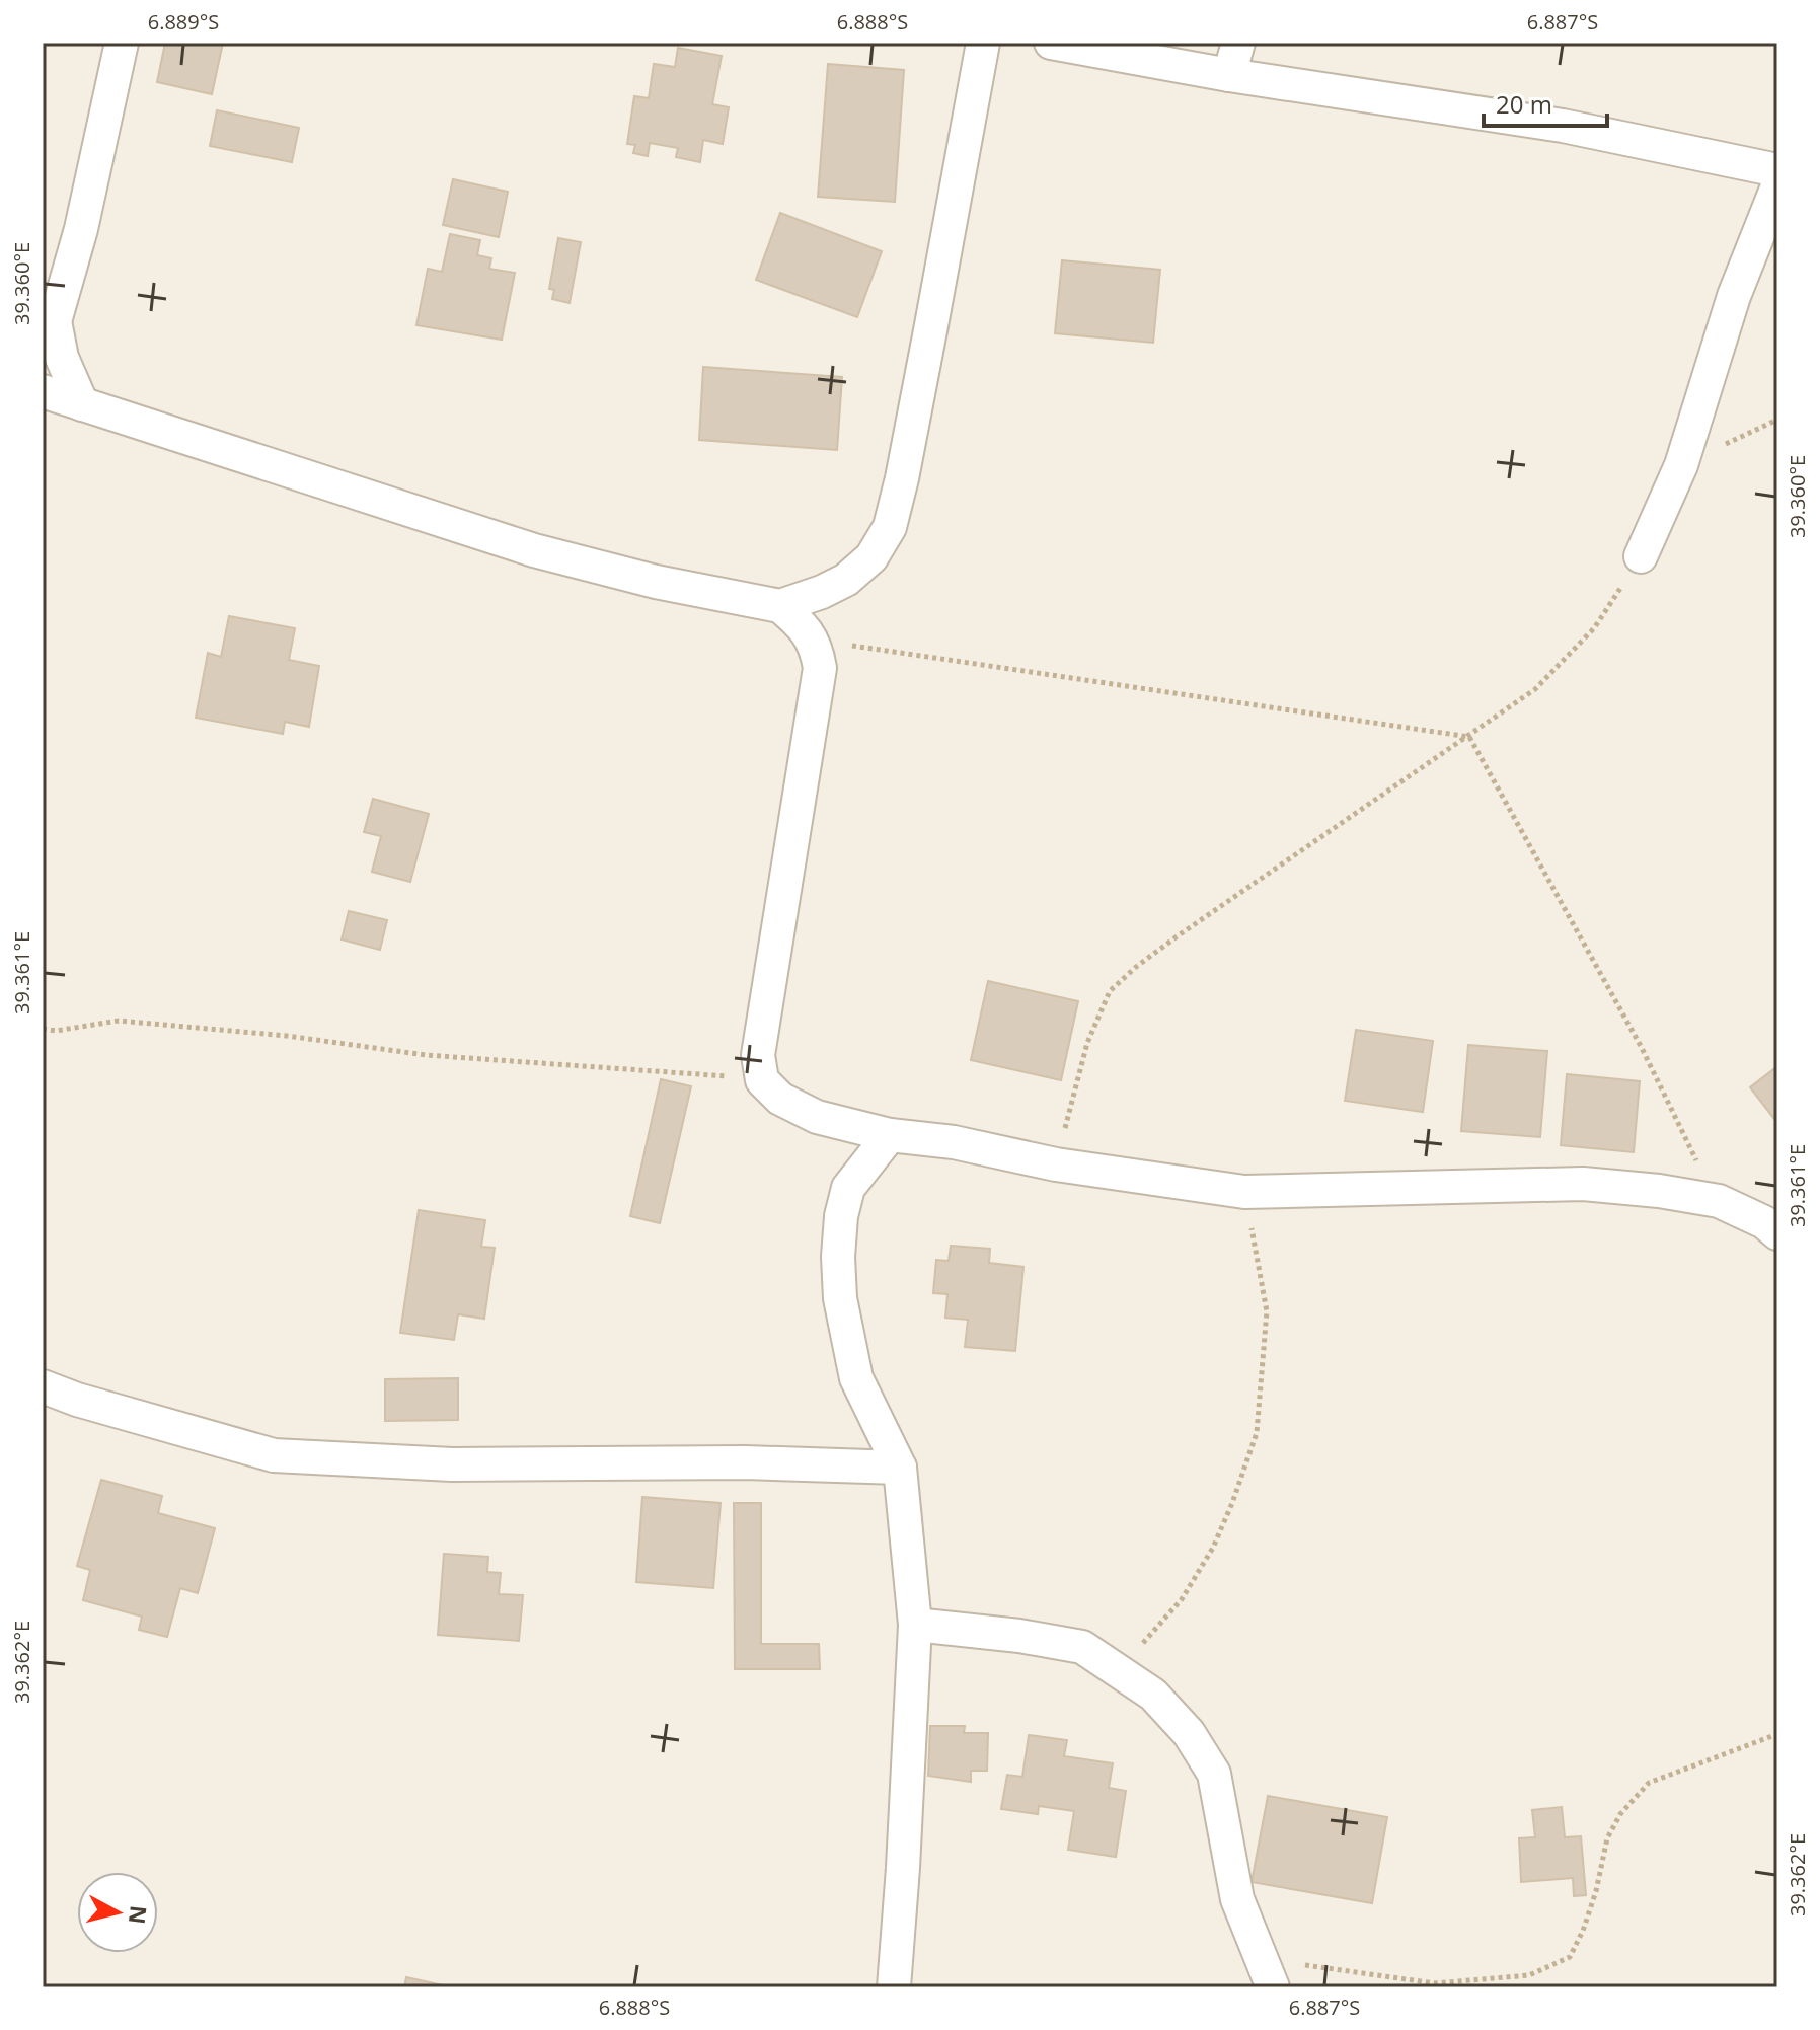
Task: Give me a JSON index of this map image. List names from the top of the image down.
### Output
{
  "scale_bar": "20 m",
  "north": "right",
  "coordinates": [
    "6.889°S",
    "6.888°S",
    "6.887°S",
    "39.360°E",
    "39.361°E",
    "39.362°E"
  ]
}
